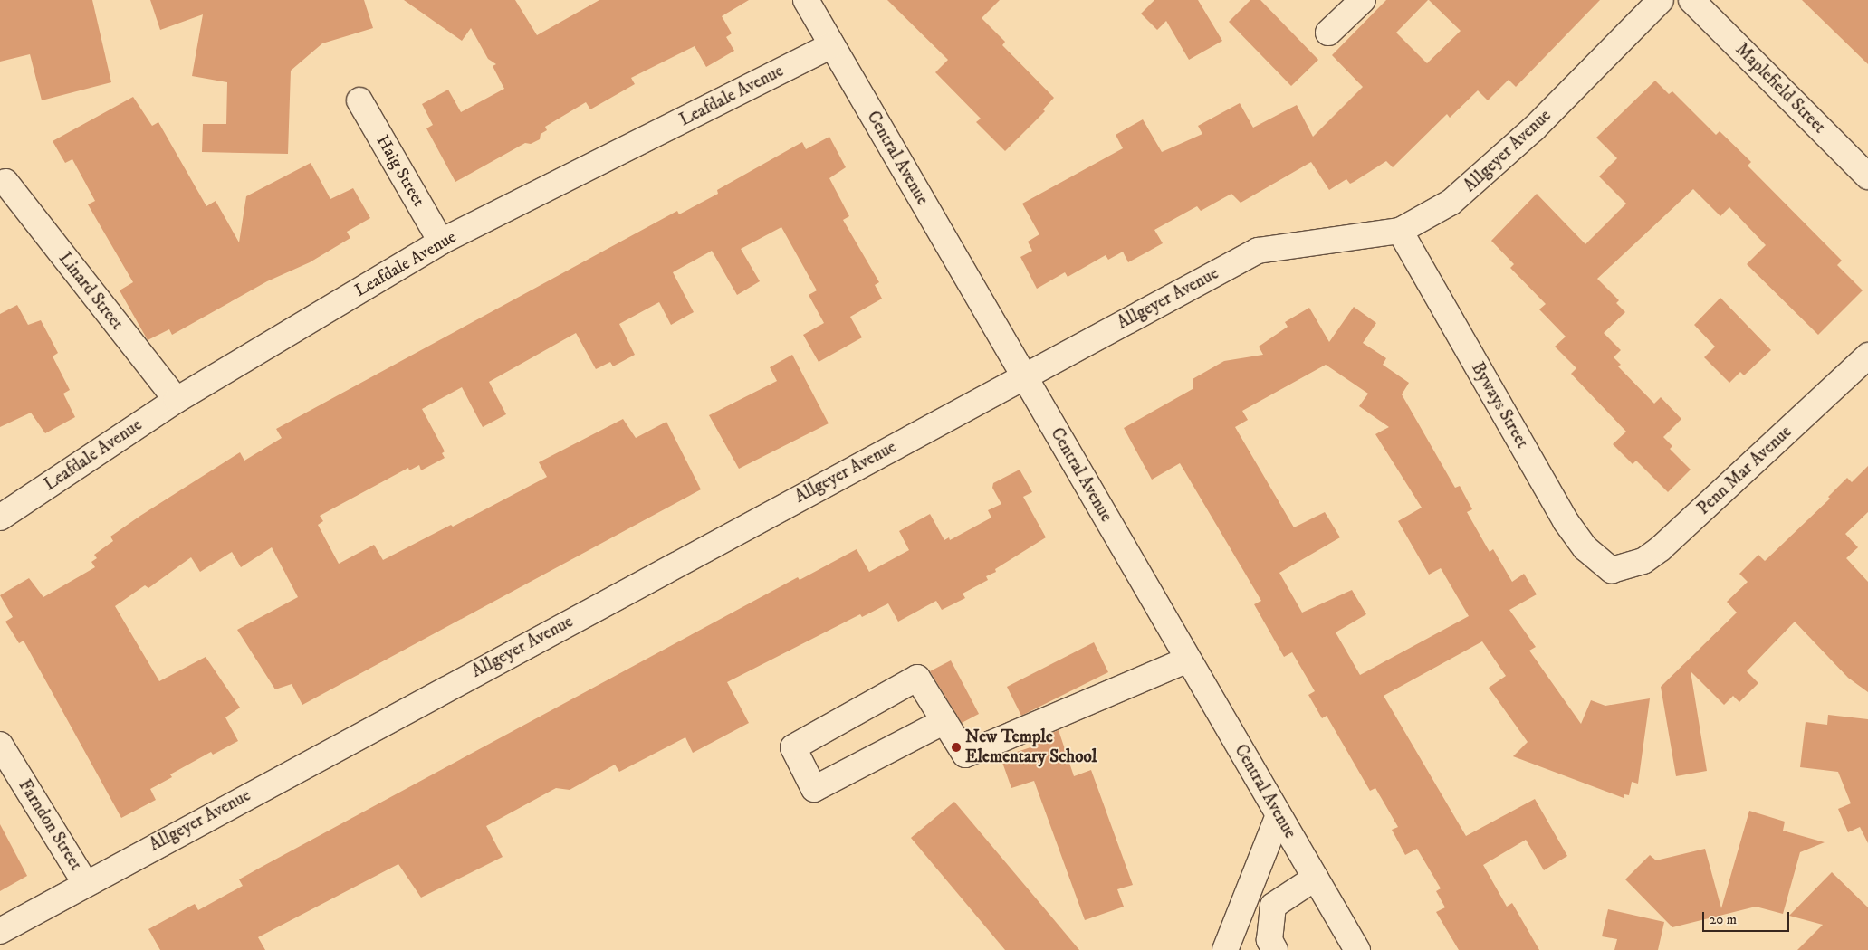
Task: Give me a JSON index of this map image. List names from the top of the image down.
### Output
{
  "streets": {
    "street": [
      "Maplefield Street",
      "Leafdale Avenue",
      "Allgeyer Avenue",
      "Central Avenue",
      "Haig Street",
      "Linard Street",
      "Byways Street",
      "Penn Mar Avenue",
      "Farndon Street"
    ]
  },
  "crossings": [
    ["Leafdale Avenue", "Central Avenue"],
    ["Leafdale Avenue", "Haig Street"],
    ["Leafdale Avenue", "Linard Street"],
    ["Allgeyer Avenue", "Central Avenue"],
    ["Allgeyer Avenue", "Byways Street"],
    ["Allgeyer Avenue", "Farndon Street"],
    ["Byways Street", "Penn Mar Avenue"]
  ],
  "places": ["New Temple Elementary School"],
  "scale_bar": "20 m"
}
